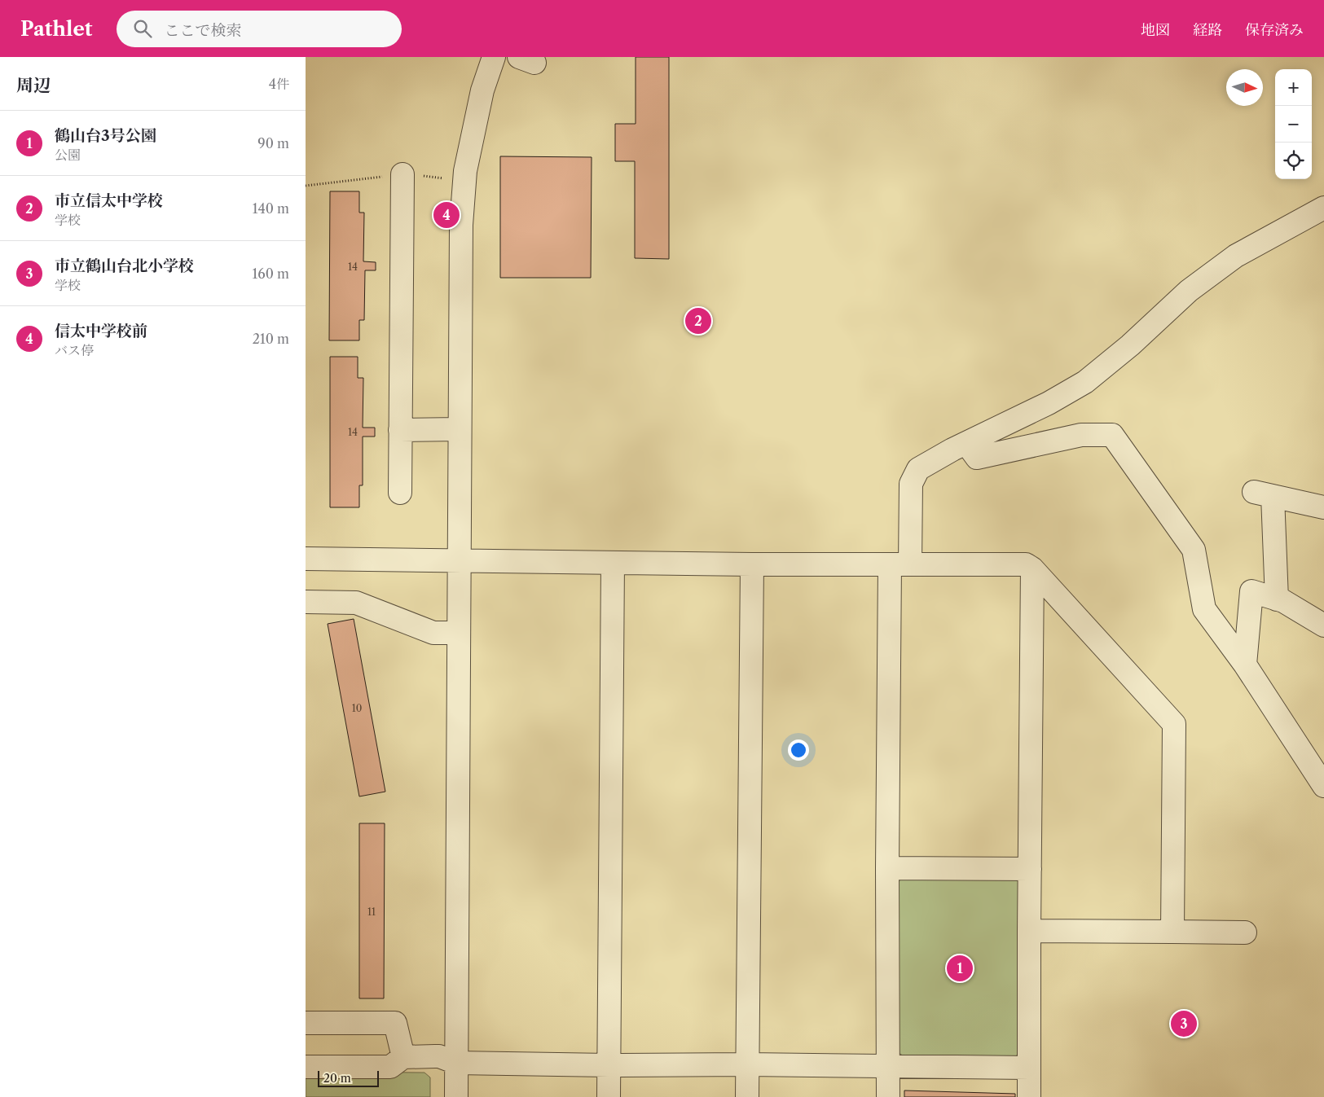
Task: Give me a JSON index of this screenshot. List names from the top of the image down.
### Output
{
  "house_numbers": [
    "14",
    "14",
    "10",
    "11"
  ],
  "scale_bar": "20 m",
  "north": "right",
  "page": {
    "header": "Pathlet",
    "search": "ここで検索",
    "nav": ["地図", "経路", "保存済み"],
    "heading": ["周辺", "4件"],
    "map_buttons": ["+", "−"],
    "list": [
      {
        "mark": "1",
        "name": "鶴山台3号公園",
        "note": "公園",
        "value": "90 m"
      },
      {
        "mark": "2",
        "name": "市立信太中学校",
        "note": "学校",
        "value": "140 m"
      },
      {
        "mark": "3",
        "name": "市立鶴山台北小学校",
        "note": "学校",
        "value": "160 m"
      },
      {
        "mark": "4",
        "name": "信太中学校前",
        "note": "バス停",
        "value": "210 m"
      }
    ],
    "pins": [
      "4",
      "2",
      "1",
      "3"
    ],
    "scale": "20 m"
  }
}
